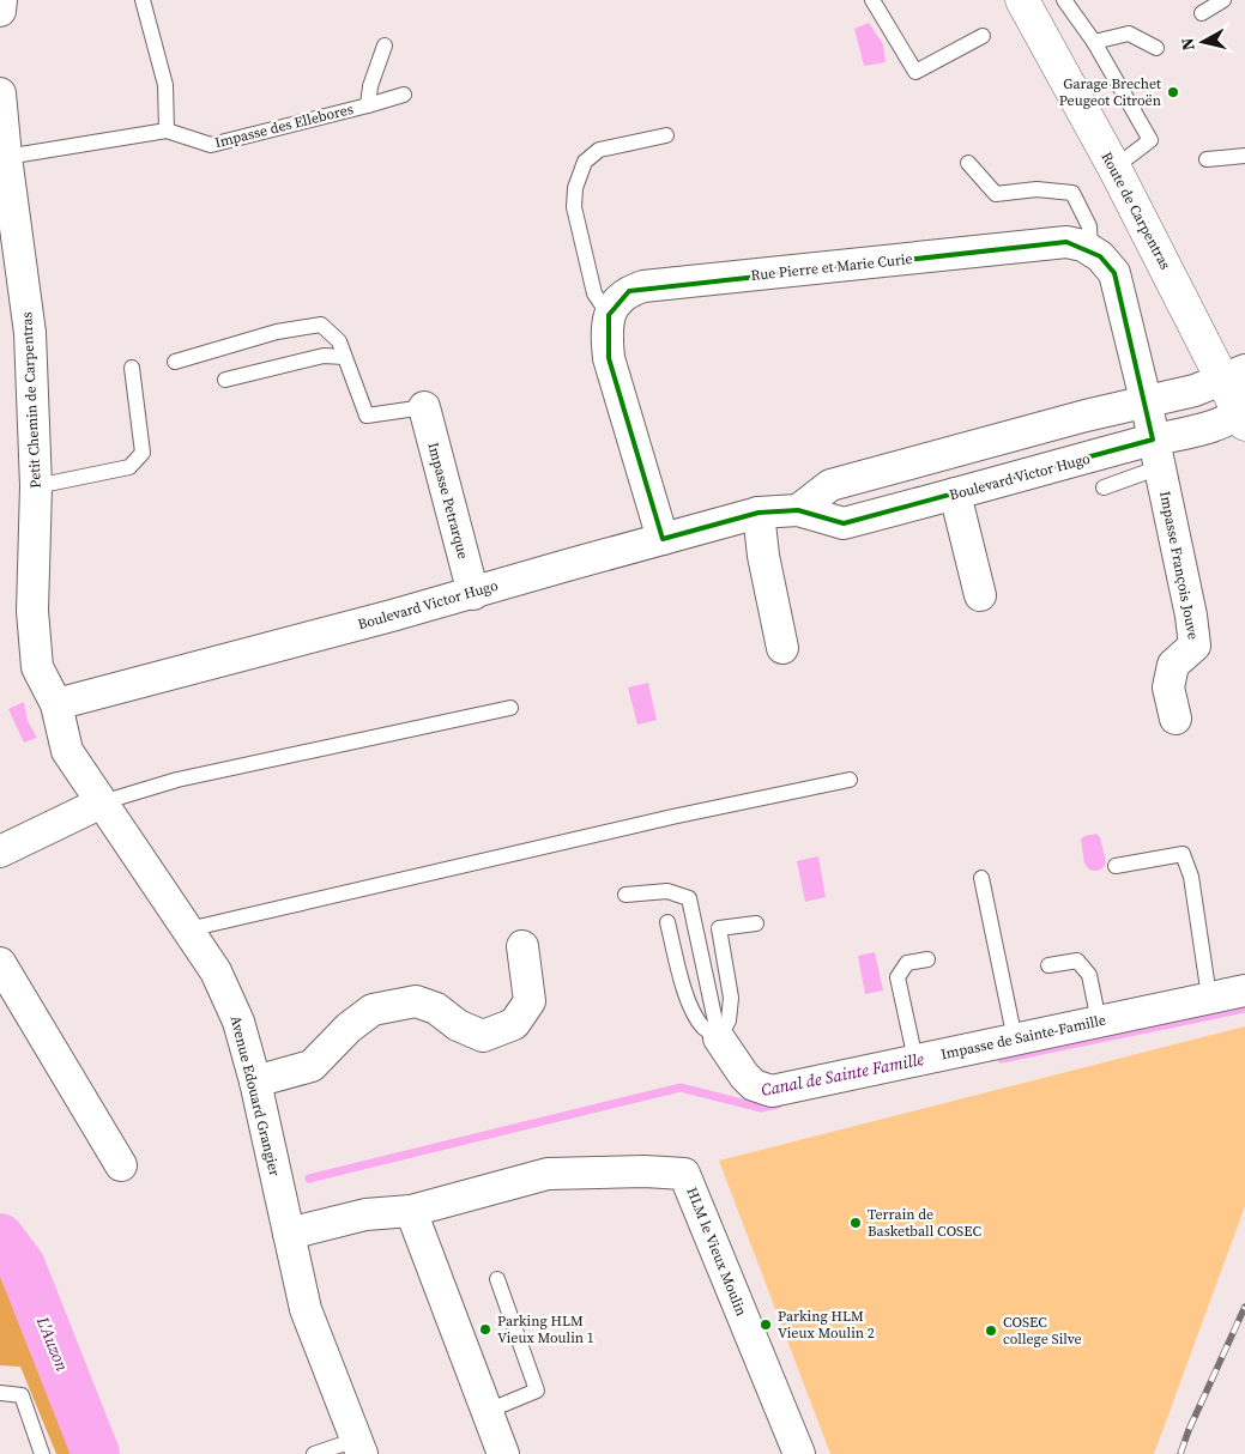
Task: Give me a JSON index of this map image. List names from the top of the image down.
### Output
{
  "streets": {
    "main road": ["Route de Carpentras"],
    "street": [
      "Rue Pierre et Marie Curie",
      "Petit Chemin de Carpentras",
      "Boulevard Victor Hugo",
      "Impasse Petrarque",
      "Impasse François Jouve",
      "Impasse de Sainte-Famille",
      "Avenue Edouard Grangier",
      "HLM le Vieux Moulin"
    ],
    "lane": ["Impasse des Ellebores"]
  },
  "crossings": [
    ["Impasse des Ellebores", "Petit Chemin de Carpentras"],
    ["Route de Carpentras", "Boulevard Victor Hugo"],
    ["Rue Pierre et Marie Curie", "Boulevard Victor Hugo"],
    ["Rue Pierre et Marie Curie", "Impasse François Jouve"],
    ["Petit Chemin de Carpentras", "Boulevard Victor Hugo"],
    ["Petit Chemin de Carpentras", "Avenue Edouard Grangier"],
    ["Boulevard Victor Hugo", "Impasse Petrarque"],
    ["Boulevard Victor Hugo", "Impasse François Jouve"],
    ["Boulevard Victor Hugo", "Avenue Edouard Grangier"],
    ["Avenue Edouard Grangier", "HLM le Vieux Moulin"]
  ],
  "water": ["Canal de Sainte Famille", "L'Auzon"],
  "places": [
    "Garage Brechet Peugeot Citroën",
    "Terrain de Basketball COSEC",
    "Parking HLM Vieux Moulin 2",
    "Parking HLM Vieux Moulin 1",
    "COSEC college Silve"
  ],
  "north": "left"
}
